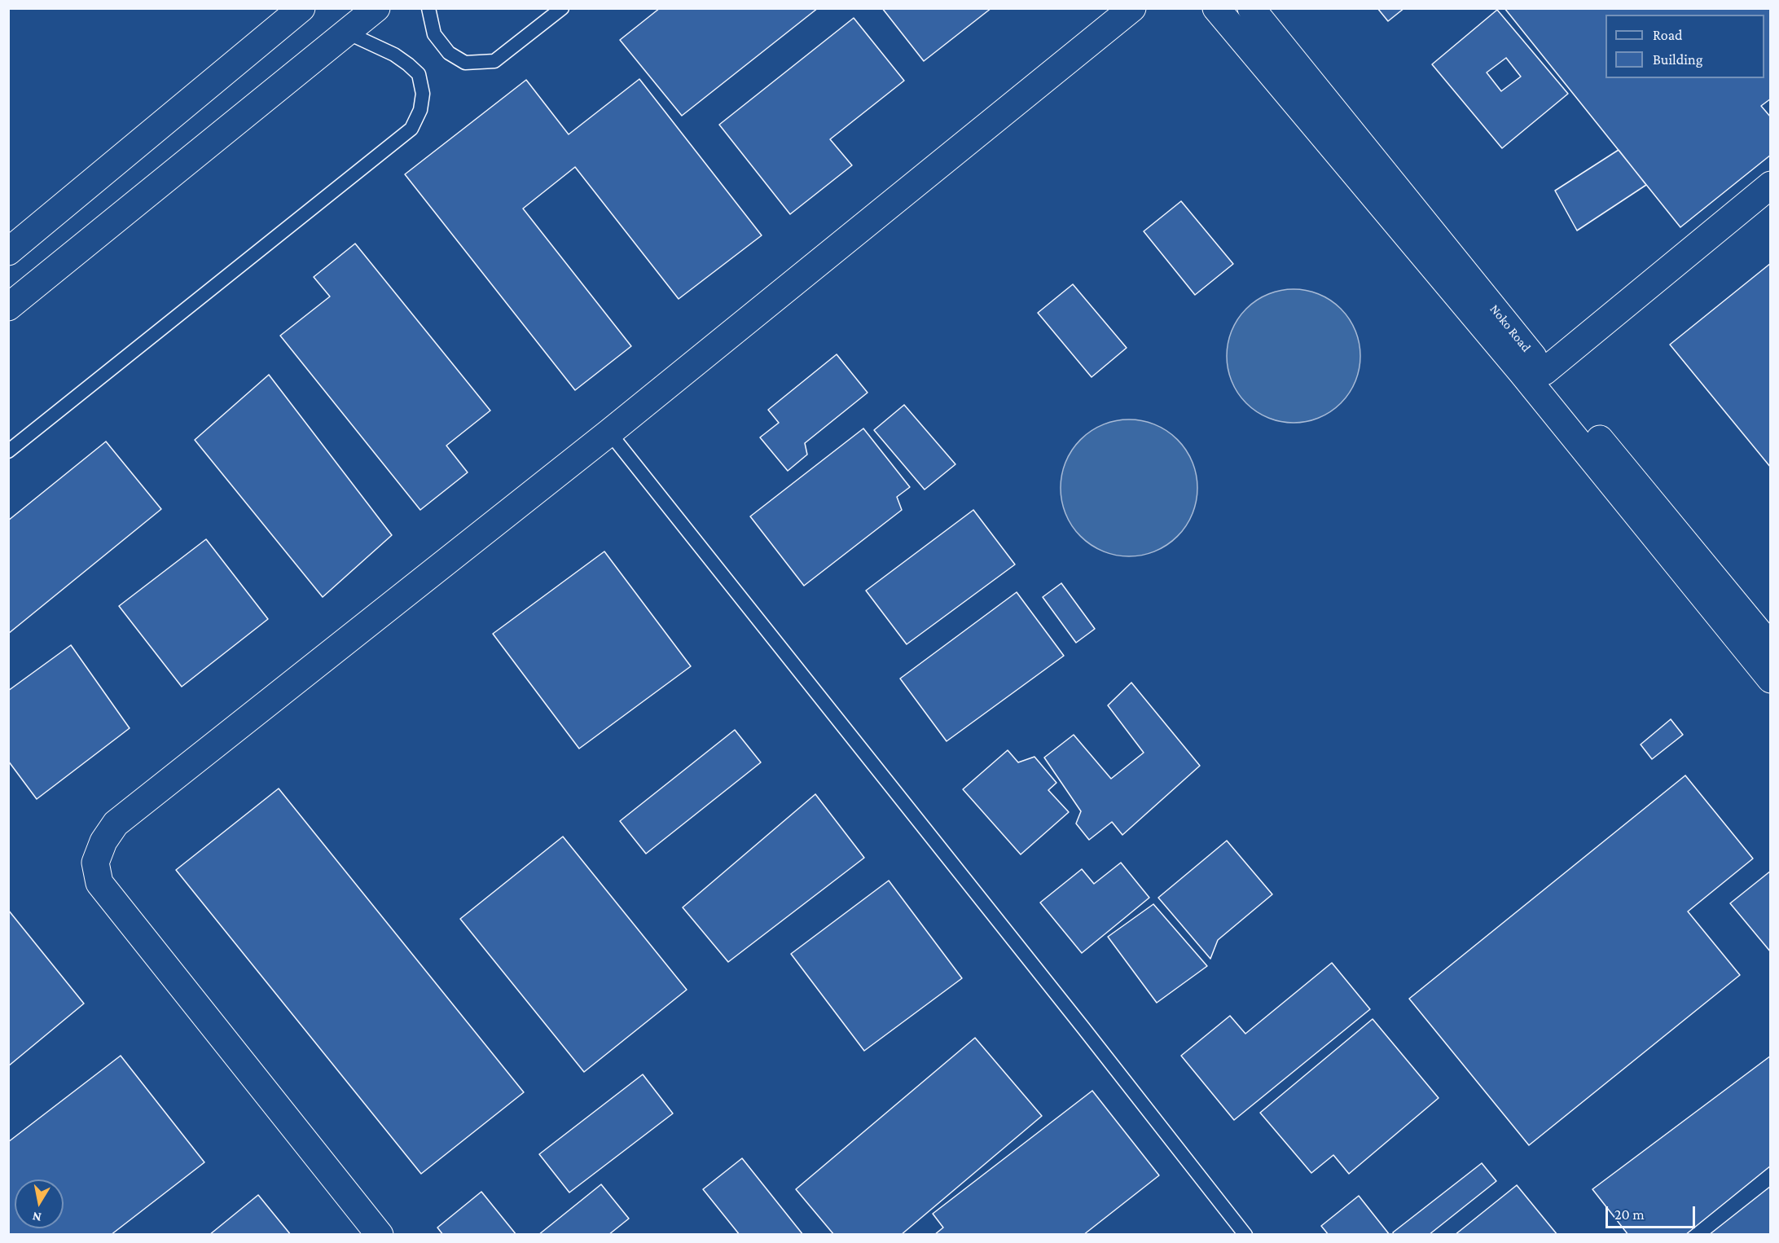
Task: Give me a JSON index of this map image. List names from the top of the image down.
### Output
{
  "streets": {
    "street": ["Noko Road"]
  },
  "legend": ["Road", "Building"],
  "scale_bar": "20 m",
  "north": "bottom"
}
